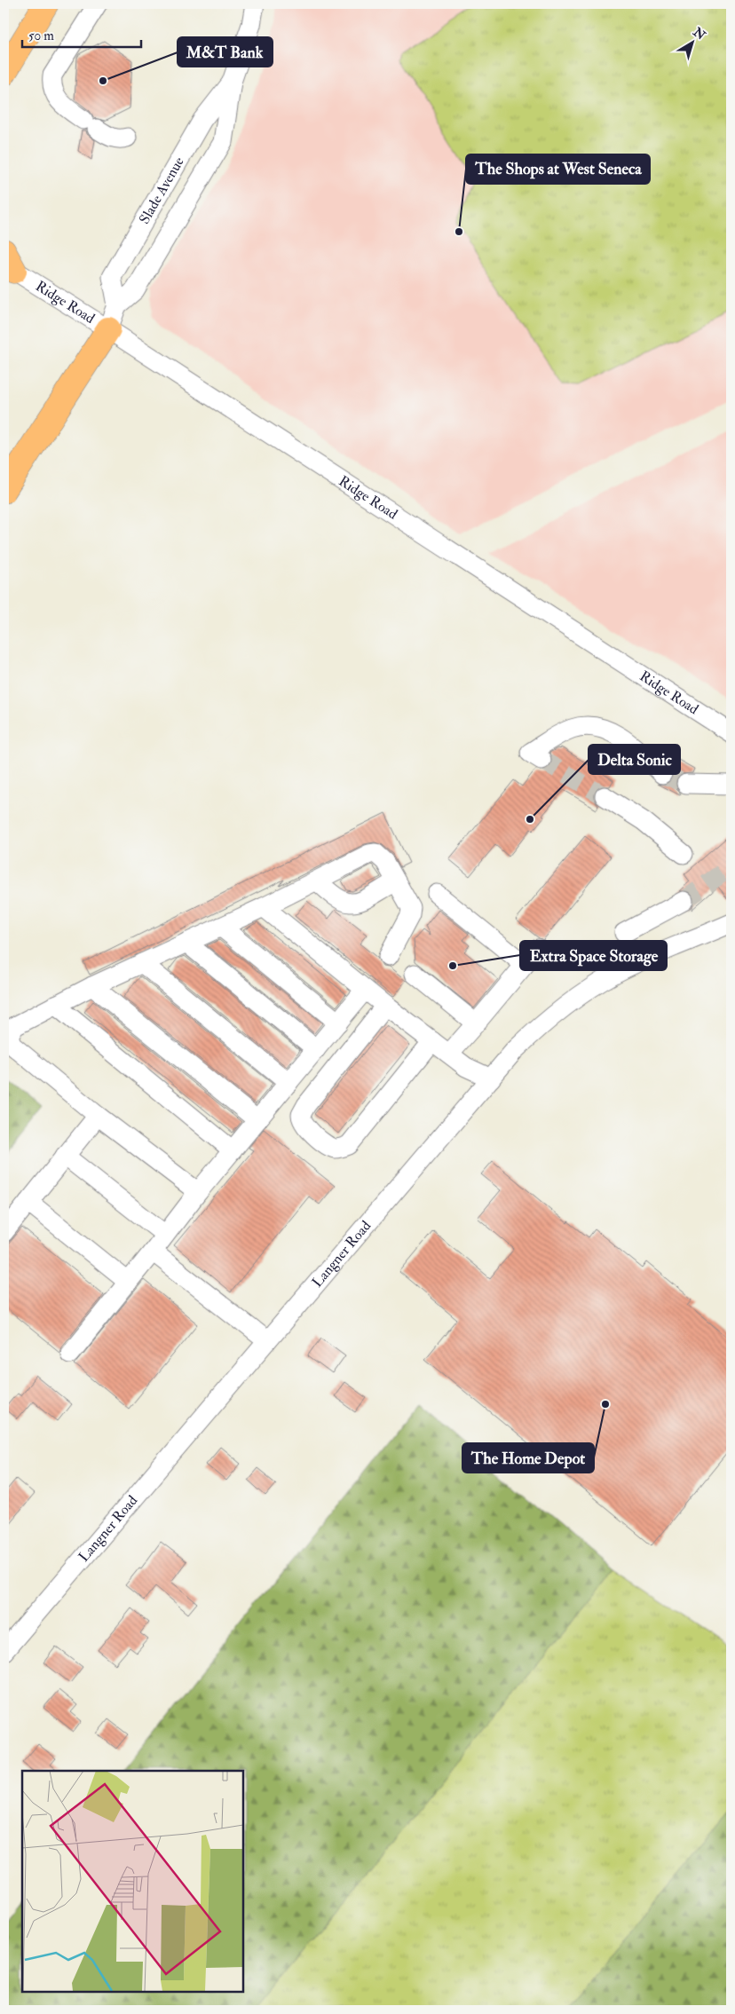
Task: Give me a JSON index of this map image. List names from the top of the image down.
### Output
{
  "streets": {
    "street": ["Slade Avenue", "Ridge Road", "Langner Road"]
  },
  "crossings": [
    ["Slade Avenue", "Ridge Road"]
  ],
  "places": [
    "M&T Bank",
    "The Shops at West Seneca",
    "Delta Sonic",
    "Extra Space Storage",
    "The Home Depot"
  ],
  "scale_bar": "50 m",
  "north": "top right"
}
